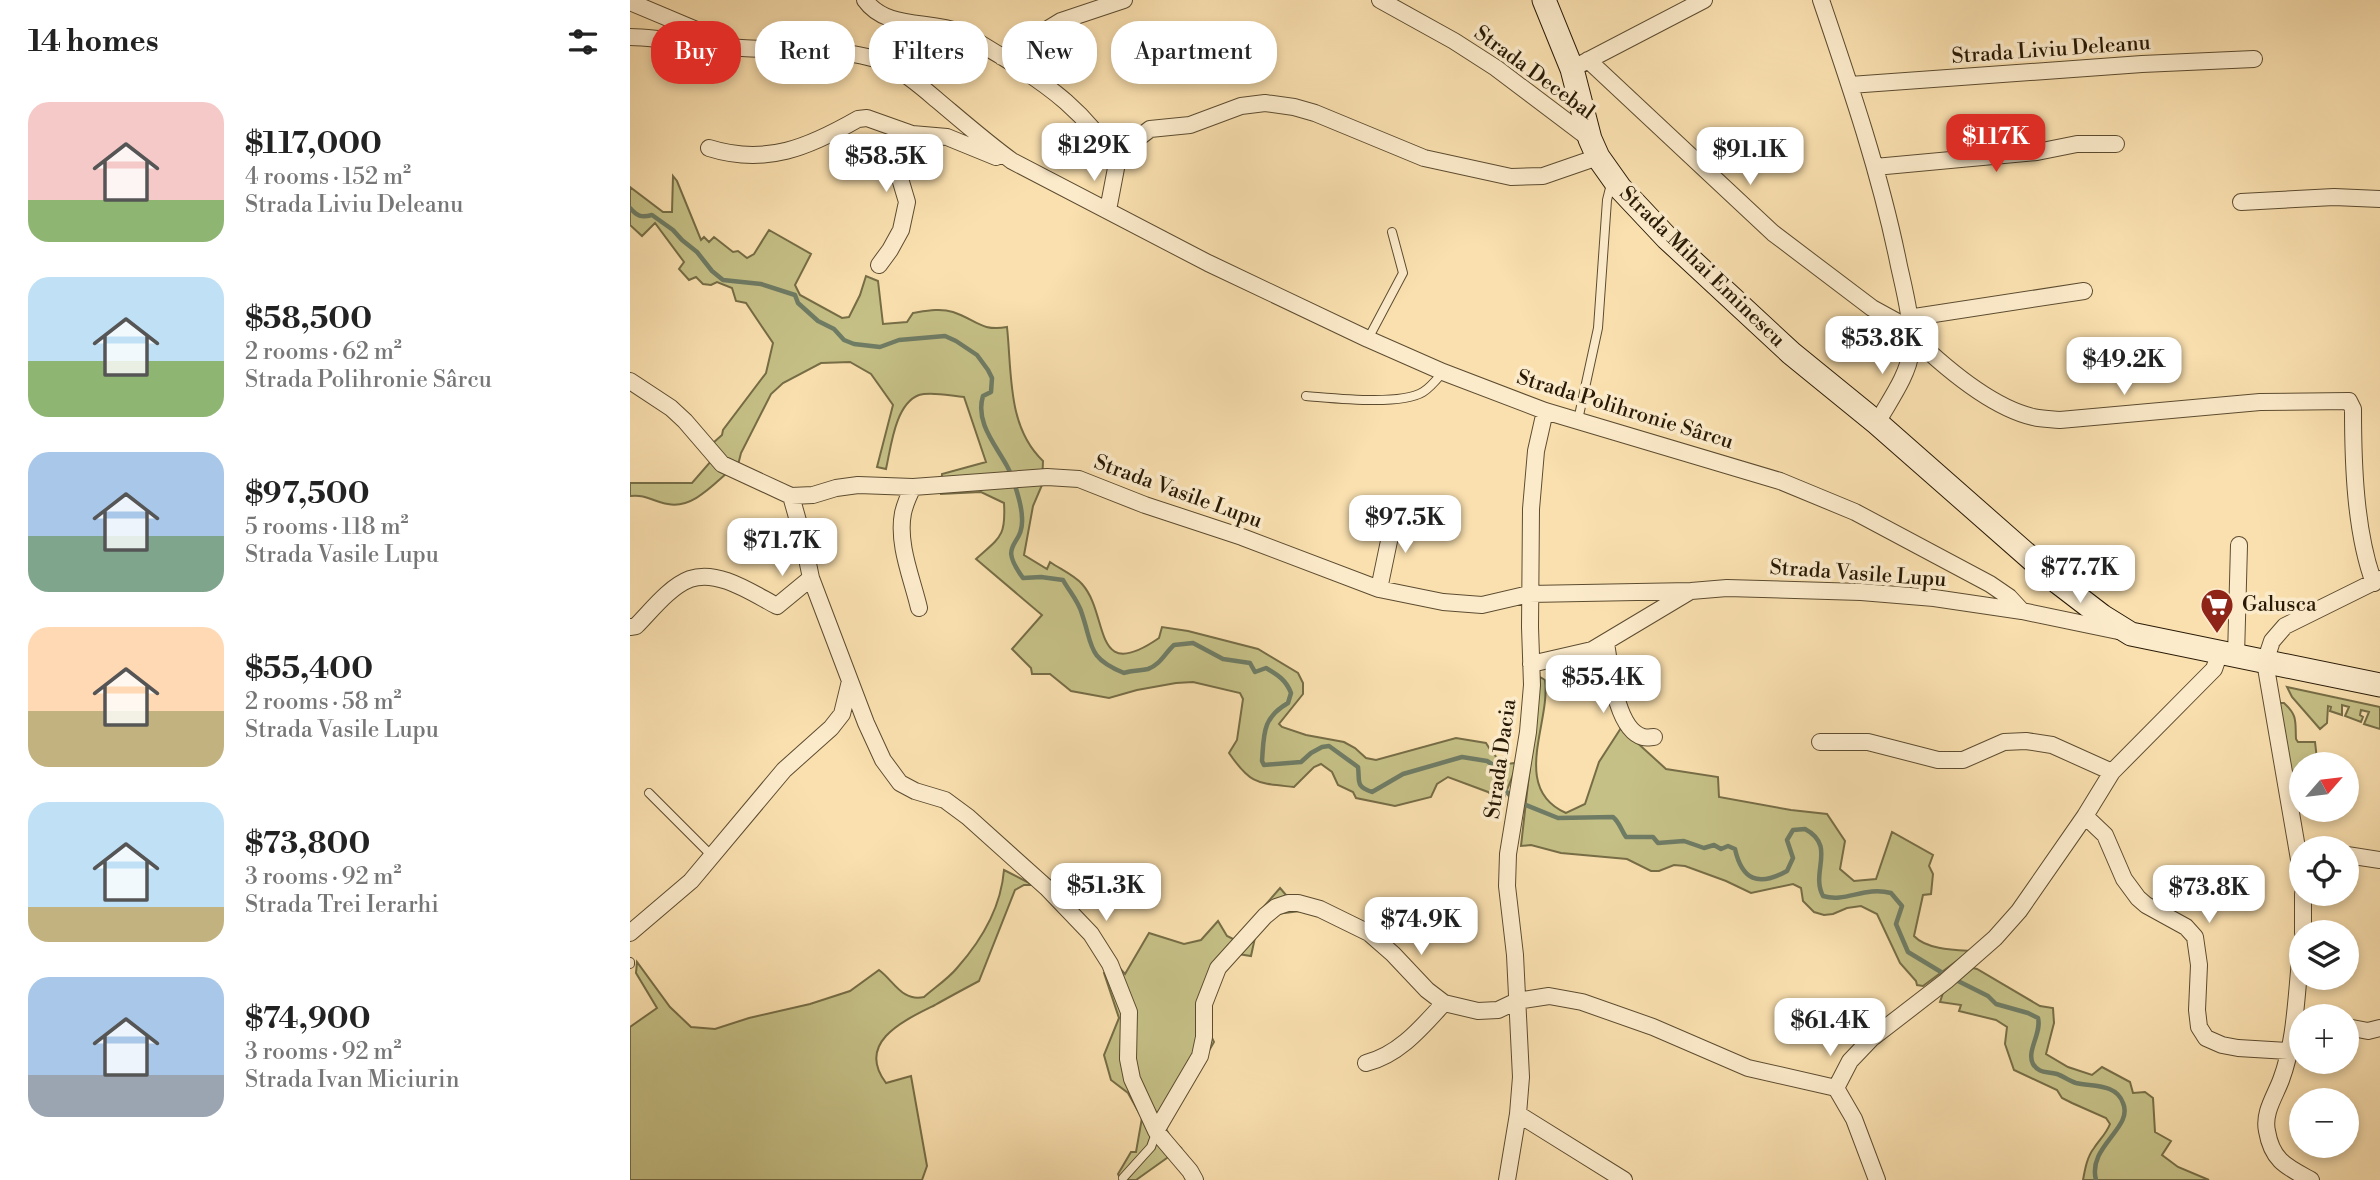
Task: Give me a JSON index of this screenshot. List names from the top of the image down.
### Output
{
  "streets": {
    "main road": ["Strada Mihai Eminescu"],
    "street": [
      "Strada Liviu Deleanu",
      "Strada Decebal",
      "Strada Polihronie Sârcu",
      "Strada Vasile Lupu",
      "Strada Dacia"
    ]
  },
  "crossings": [
    ["Strada Decebal", "Strada Mihai Eminescu"],
    ["Strada Mihai Eminescu", "Strada Polihronie Sârcu"],
    ["Strada Polihronie Sârcu", "Strada Vasile Lupu"],
    ["Strada Polihronie Sârcu", "Strada Dacia"],
    ["Strada Vasile Lupu", "Strada Dacia"]
  ],
  "places": {
    "supermarket": ["Galusca"]
  },
  "north": "top right",
  "page": {
    "heading": "14 homes",
    "chip": [
      "Buy",
      "Rent",
      "Filters",
      "New",
      "Apartment"
    ],
    "list": [
      {
        "name": "$117,000",
        "note": "4 rooms · 152 m² · Strada Liviu Deleanu"
      },
      {
        "name": "$58,500",
        "note": "2 rooms · 62 m² · Strada Polihronie Sârcu"
      },
      {
        "name": "$97,500",
        "note": "5 rooms · 118 m² · Strada Vasile Lupu"
      },
      {
        "name": "$55,400",
        "note": "2 rooms · 58 m² · Strada Vasile Lupu"
      },
      {
        "name": "$73,800",
        "note": "3 rooms · 92 m² · Strada Trei Ierarhi"
      },
      {
        "name": "$74,900",
        "note": "3 rooms · 92 m² · Strada Ivan Miciurin"
      }
    ],
    "price": [
      "$117K",
      "$129K",
      "$91.1K",
      "$58.5K",
      "$53.8K",
      "$49.2K",
      "$97.5K",
      "$71.7K",
      "$77.7K",
      "$55.4K",
      "$51.3K",
      "$73.8K",
      "$74.9K",
      "$61.4K"
    ],
    "map_buttons": ["+", "−"]
  }
}
